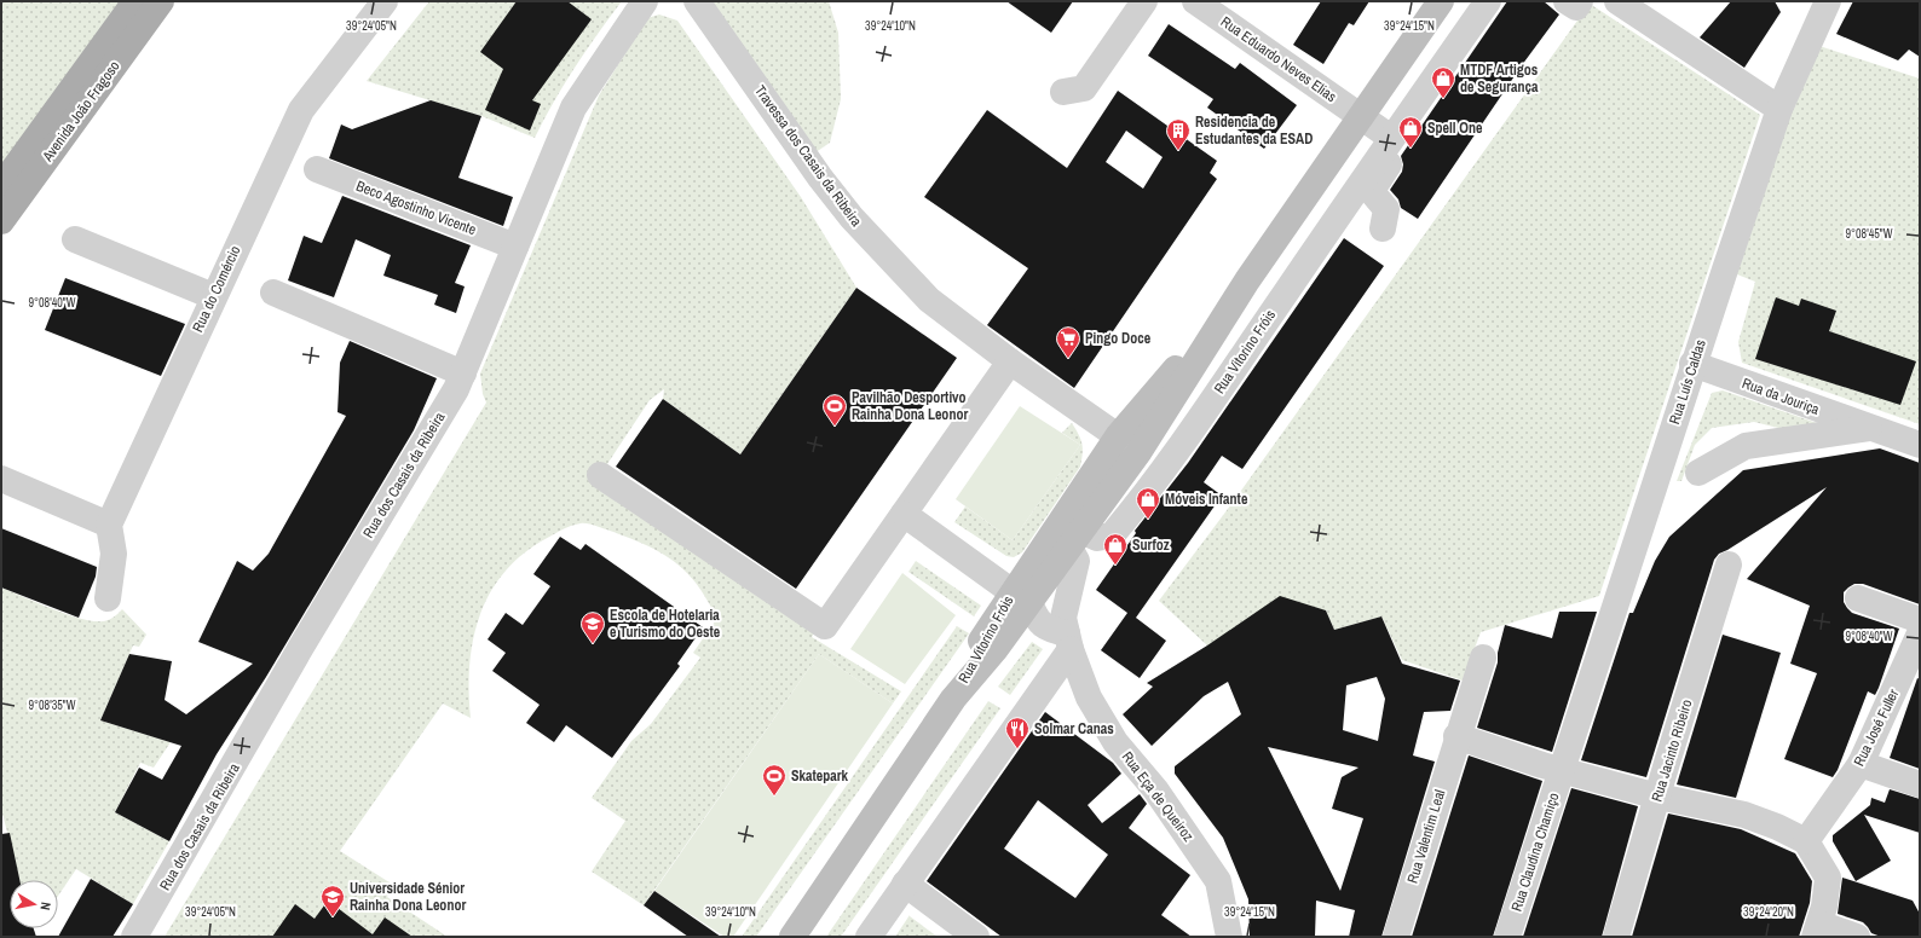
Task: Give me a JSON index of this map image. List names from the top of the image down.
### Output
{
  "streets": {
    "main road": ["Avenida João Fragoso", "Rua Vitorino Fróis"],
    "street": [
      "Rua Eduardo Neves Elias",
      "Travessa dos Casais da Ribeira",
      "Beco Agostinho Vicente",
      "Rua do Comércio",
      "Rua Luís Caldas",
      "Rua da Jouriça",
      "Rua dos Casais da Ribeira",
      "Rua José Fuller",
      "Rua Jacinto Ribeiro",
      "Rua Eça de Queiroz",
      "Rua Valentim Leal",
      "Rua Claudina Chamiço"
    ]
  },
  "crossings": [
    ["Rua Eduardo Neves Elias", "Rua Vitorino Fróis"],
    ["Travessa dos Casais da Ribeira", "Rua Vitorino Fróis"],
    ["Beco Agostinho Vicente", "Rua dos Casais da Ribeira"],
    ["Rua Luís Caldas", "Rua da Jouriça"],
    ["Rua Luís Caldas", "Rua Claudina Chamiço"]
  ],
  "places": {
    "shop": [
      "MTDF Artigos de Segurança",
      "Spell One",
      "Móveis Infante",
      "Surfoz"
    ],
    "building": ["Residencia de Estudantes da ESAD"],
    "supermarket": ["Pingo Doce"],
    "sports": ["Pavilhão Desportivo Rainha Dona Leonor", "Skatepark"],
    "school or university": ["Escola de Hotelaria e Turismo do Oeste", "Universidade Sénior Rainha Dona Leonor"],
    "restaurant": ["Solmar Canas"]
  },
  "north": "right",
  "coordinates": [
    "39°24'05\"N",
    "39°24'10\"N",
    "39°24'15\"N",
    "9°08'45\"W",
    "9°08'40\"W",
    "9°08'35\"W",
    "39°24'20\"N"
  ]
}
